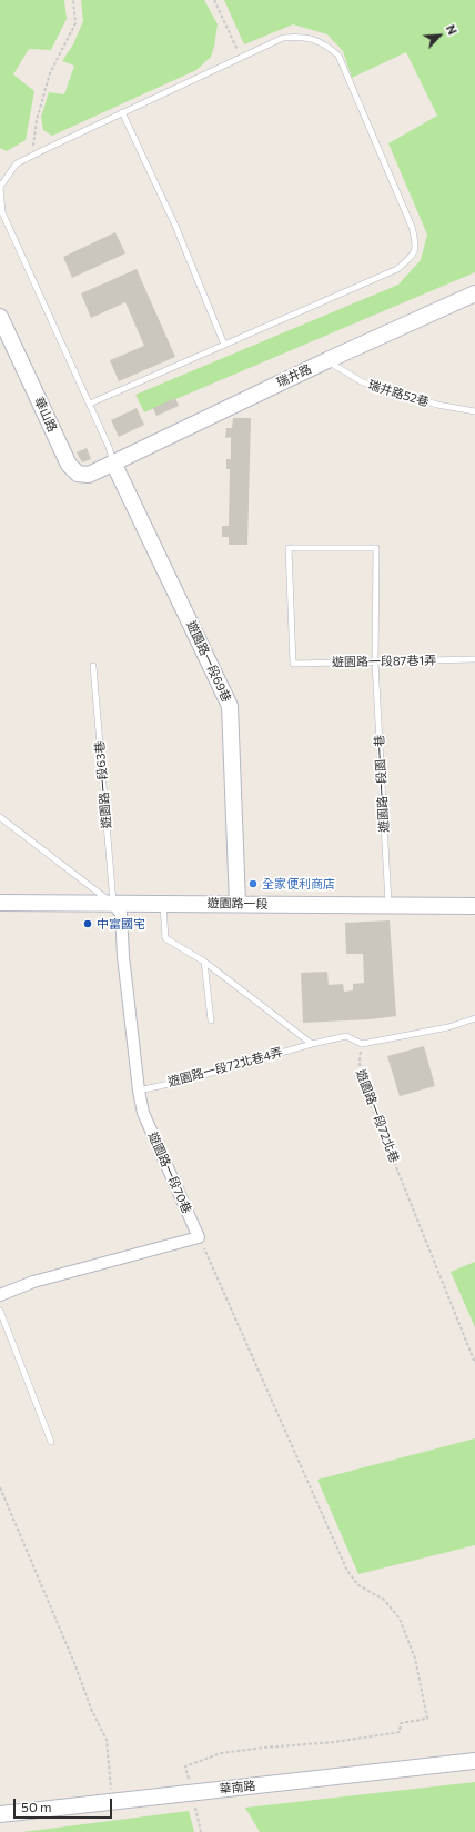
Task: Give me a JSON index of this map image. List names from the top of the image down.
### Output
{
  "streets": {
    "street": [
      "瑞井路",
      "華山路",
      "遊園路一段69巷",
      "遊園路一段",
      "遊園路一段70巷",
      "華南路"
    ],
    "lane": [
      "瑞井路52巷",
      "遊園路一段87巷1弄",
      "遊園路一段園一巷",
      "遊園路一段63巷",
      "遊園路一段72北巷4弄"
    ],
    "path": ["遊園路一段72北巷"]
  },
  "crossings": [
    ["瑞井路", "瑞井路52巷"],
    ["瑞井路", "華山路"],
    ["瑞井路", "遊園路一段69巷"],
    ["華山路", "遊園路一段69巷"],
    ["遊園路一段69巷", "遊園路一段"],
    ["遊園路一段87巷1弄", "遊園路一段園一巷"],
    ["遊園路一段園一巷", "遊園路一段"],
    ["遊園路一段63巷", "遊園路一段"],
    ["遊園路一段63巷", "遊園路一段70巷"],
    ["遊園路一段", "遊園路一段70巷"],
    ["遊園路一段72北巷4弄", "遊園路一段70巷"]
  ],
  "places": ["全家便利商店", "中富國宅"],
  "scale_bar": "50 m",
  "north": "top right"
}
